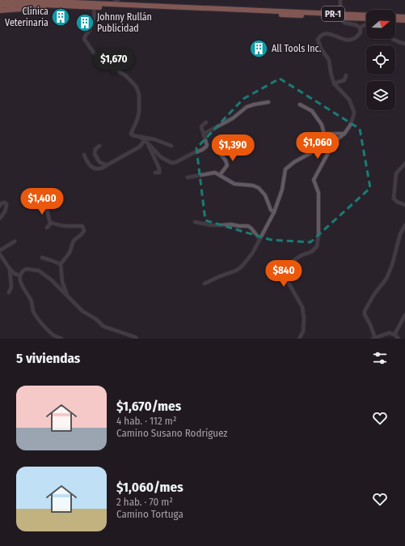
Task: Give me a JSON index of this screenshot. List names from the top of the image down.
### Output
{
  "streets": {
    "highway": ["PR-1"]
  },
  "places": {
    "building": ["Clínica Veterinaria", "Johnny Rullán Publicidad", "All Tools Inc."]
  },
  "north": "right",
  "page": {
    "price": [
      "$1,670",
      "$1,060",
      "$1,390",
      "$1,400",
      "$840"
    ],
    "heading": "5 viviendas",
    "list": [
      {
        "name": "$1,670/mes",
        "note": "4 hab. · 112 m² · Camino Susano Rodríguez"
      },
      {
        "name": "$1,060/mes",
        "note": "2 hab. · 70 m² · Camino Tortuga"
      }
    ]
  }
}
